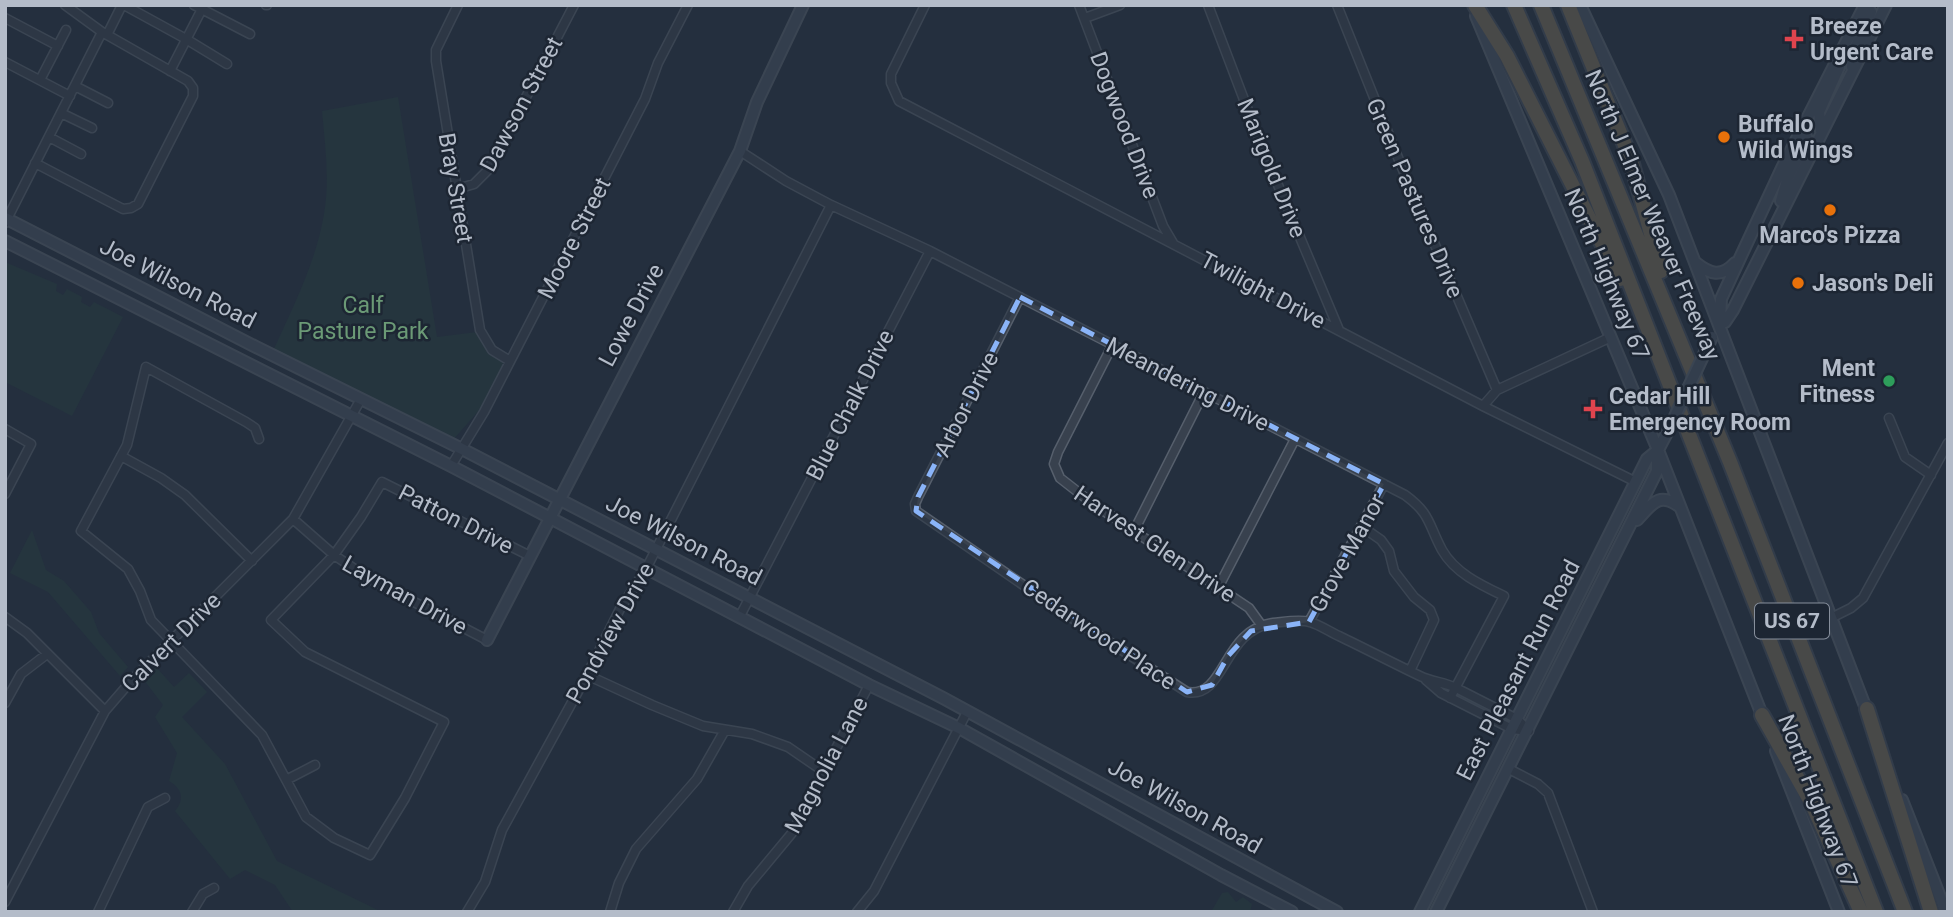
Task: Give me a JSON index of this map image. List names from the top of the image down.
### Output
{
  "streets": {
    "highway": ["North J Elmer Weaver Freeway", "US 67"],
    "main road": [
      "North Highway 67",
      "Joe Wilson Road",
      "Lowe Drive",
      "East Pleasant Run Road"
    ],
    "street": [
      "Dawson Street",
      "Dogwood Drive",
      "Marigold Drive",
      "Bray Street",
      "Green Pastures Drive",
      "Moore Street",
      "Twilight Drive",
      "Meandering Drive",
      "Arbor Drive",
      "Blue Chalk Drive",
      "Patton Drive",
      "Harvest Glen Drive",
      "Grove Manor",
      "Layman Drive",
      "Pondview Drive",
      "Cedarwood Place",
      "Calvert Drive",
      "Magnolia Lane"
    ]
  },
  "crossings": [
    ["Dawson Street", "Bray Street"],
    ["Dogwood Drive", "Twilight Drive"],
    ["Marigold Drive", "Twilight Drive"],
    ["Bray Street", "Moore Street"],
    ["Moore Street", "Joe Wilson Road"],
    ["North Highway 67", "East Pleasant Run Road"],
    ["Joe Wilson Road", "Lowe Drive"],
    ["Joe Wilson Road", "Blue Chalk Drive"],
    ["Joe Wilson Road", "Pondview Drive"],
    ["Joe Wilson Road", "Calvert Drive"],
    ["Joe Wilson Road", "Magnolia Lane"],
    ["Twilight Drive", "East Pleasant Run Road"],
    ["Lowe Drive", "Meandering Drive"],
    ["Lowe Drive", "Patton Drive"],
    ["Lowe Drive", "Layman Drive"],
    ["Meandering Drive", "Arbor Drive"],
    ["Meandering Drive", "Blue Chalk Drive"],
    ["Meandering Drive", "Harvest Glen Drive"],
    ["Meandering Drive", "Grove Manor"],
    ["Meandering Drive", "Pondview Drive"],
    ["Meandering Drive", "Cedarwood Place"],
    ["Arbor Drive", "Cedarwood Place"],
    ["Patton Drive", "Layman Drive"],
    ["Harvest Glen Drive", "Cedarwood Place"],
    ["Grove Manor", "Cedarwood Place"],
    ["Layman Drive", "Calvert Drive"],
    ["Cedarwood Place", "East Pleasant Run Road"]
  ],
  "parks": ["Calf Pasture Park"],
  "places": {
    "health": ["Breeze Urgent Care", "Cedar Hill Emergency Room"],
    "other": [
      "Buffalo Wild Wings",
      "Marco's Pizza",
      "Jason's Deli",
      "Ment Fitness"
    ]
  }
}
